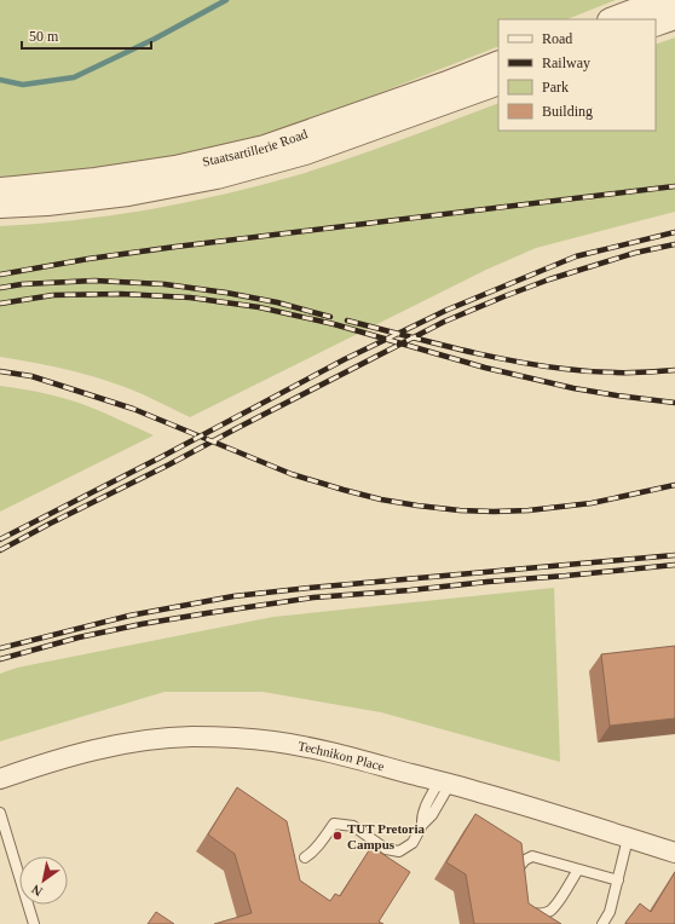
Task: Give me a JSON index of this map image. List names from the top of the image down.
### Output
{
  "streets": {
    "street": ["Staatsartillerie Road", "Technikon Place"]
  },
  "places": ["TUT Pretoria Campus"],
  "legend": [
    "Road",
    "Railway",
    "Park",
    "Building"
  ],
  "scale_bar": "50 m",
  "north": "bottom left"
}
